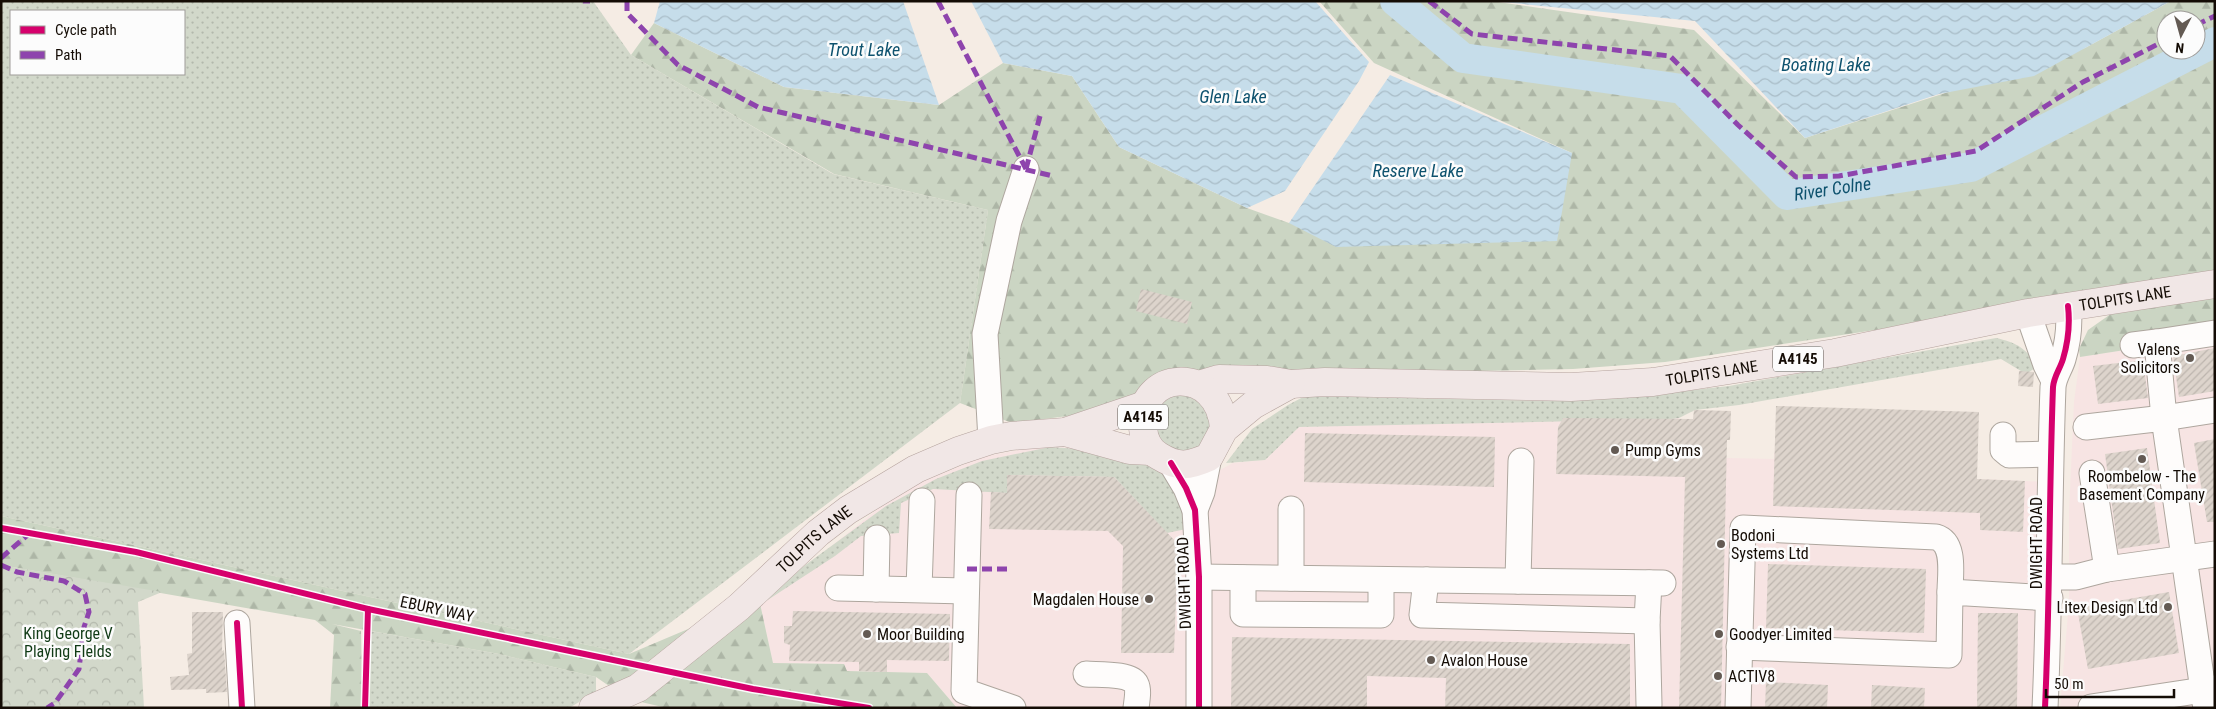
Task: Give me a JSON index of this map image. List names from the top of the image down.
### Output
{
  "streets": {
    "main road": ["TOLPITS LANE", "A4145"],
    "street": ["DWIGHT ROAD"],
    "cycle path": ["EBURY WAY"]
  },
  "crossings": [
    ["TOLPITS LANE", "A4145"],
    ["TOLPITS LANE", "DWIGHT ROAD"],
    ["A4145", "DWIGHT ROAD"]
  ],
  "water": [
    "Trout Lake",
    "Boating Lake",
    "Glen Lake",
    "Reserve Lake",
    "River Colne"
  ],
  "parks": ["King George V Playing FIelds"],
  "places": [
    "Valens Solicitors",
    "Pump Gyms",
    "Roombelow - The Basement Company",
    "Bodoni Systems Ltd",
    "Magdalen House",
    "Litex Design Ltd",
    "Moor Building",
    "Goodyer Limited",
    "Avalon House",
    "ACTIV8"
  ],
  "legend": ["Cycle path", "Path"],
  "scale_bar": "50 m",
  "north": "bottom"
}
